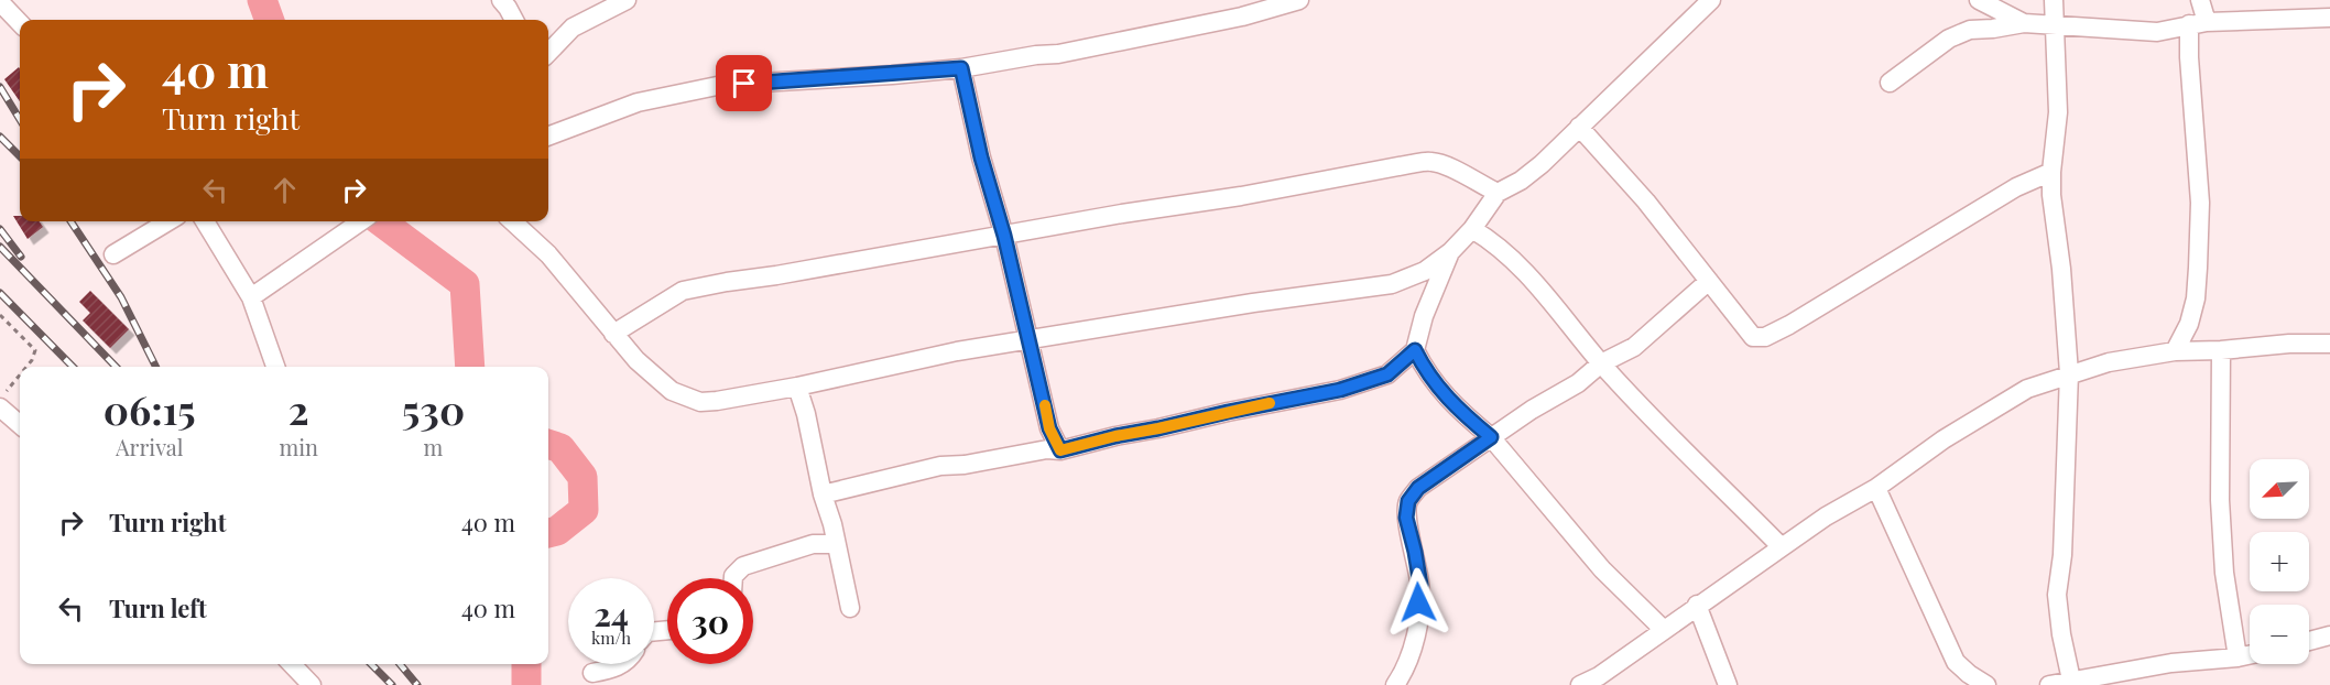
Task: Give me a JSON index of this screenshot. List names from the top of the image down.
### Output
{
  "north": "bottom left",
  "page": {
    "turn": ["40 m", "Turn right"],
    "eta": [
      "06:15",
      "Arrival",
      "2",
      "min",
      "530",
      "m"
    ],
    "map_buttons": ["+", "−"],
    "list": [
      {
        "name": "Turn right",
        "value": "40 m"
      },
      {
        "name": "Turn left",
        "value": "40 m"
      }
    ],
    "speed": "24 km/h",
    "limit": "30"
  }
}
